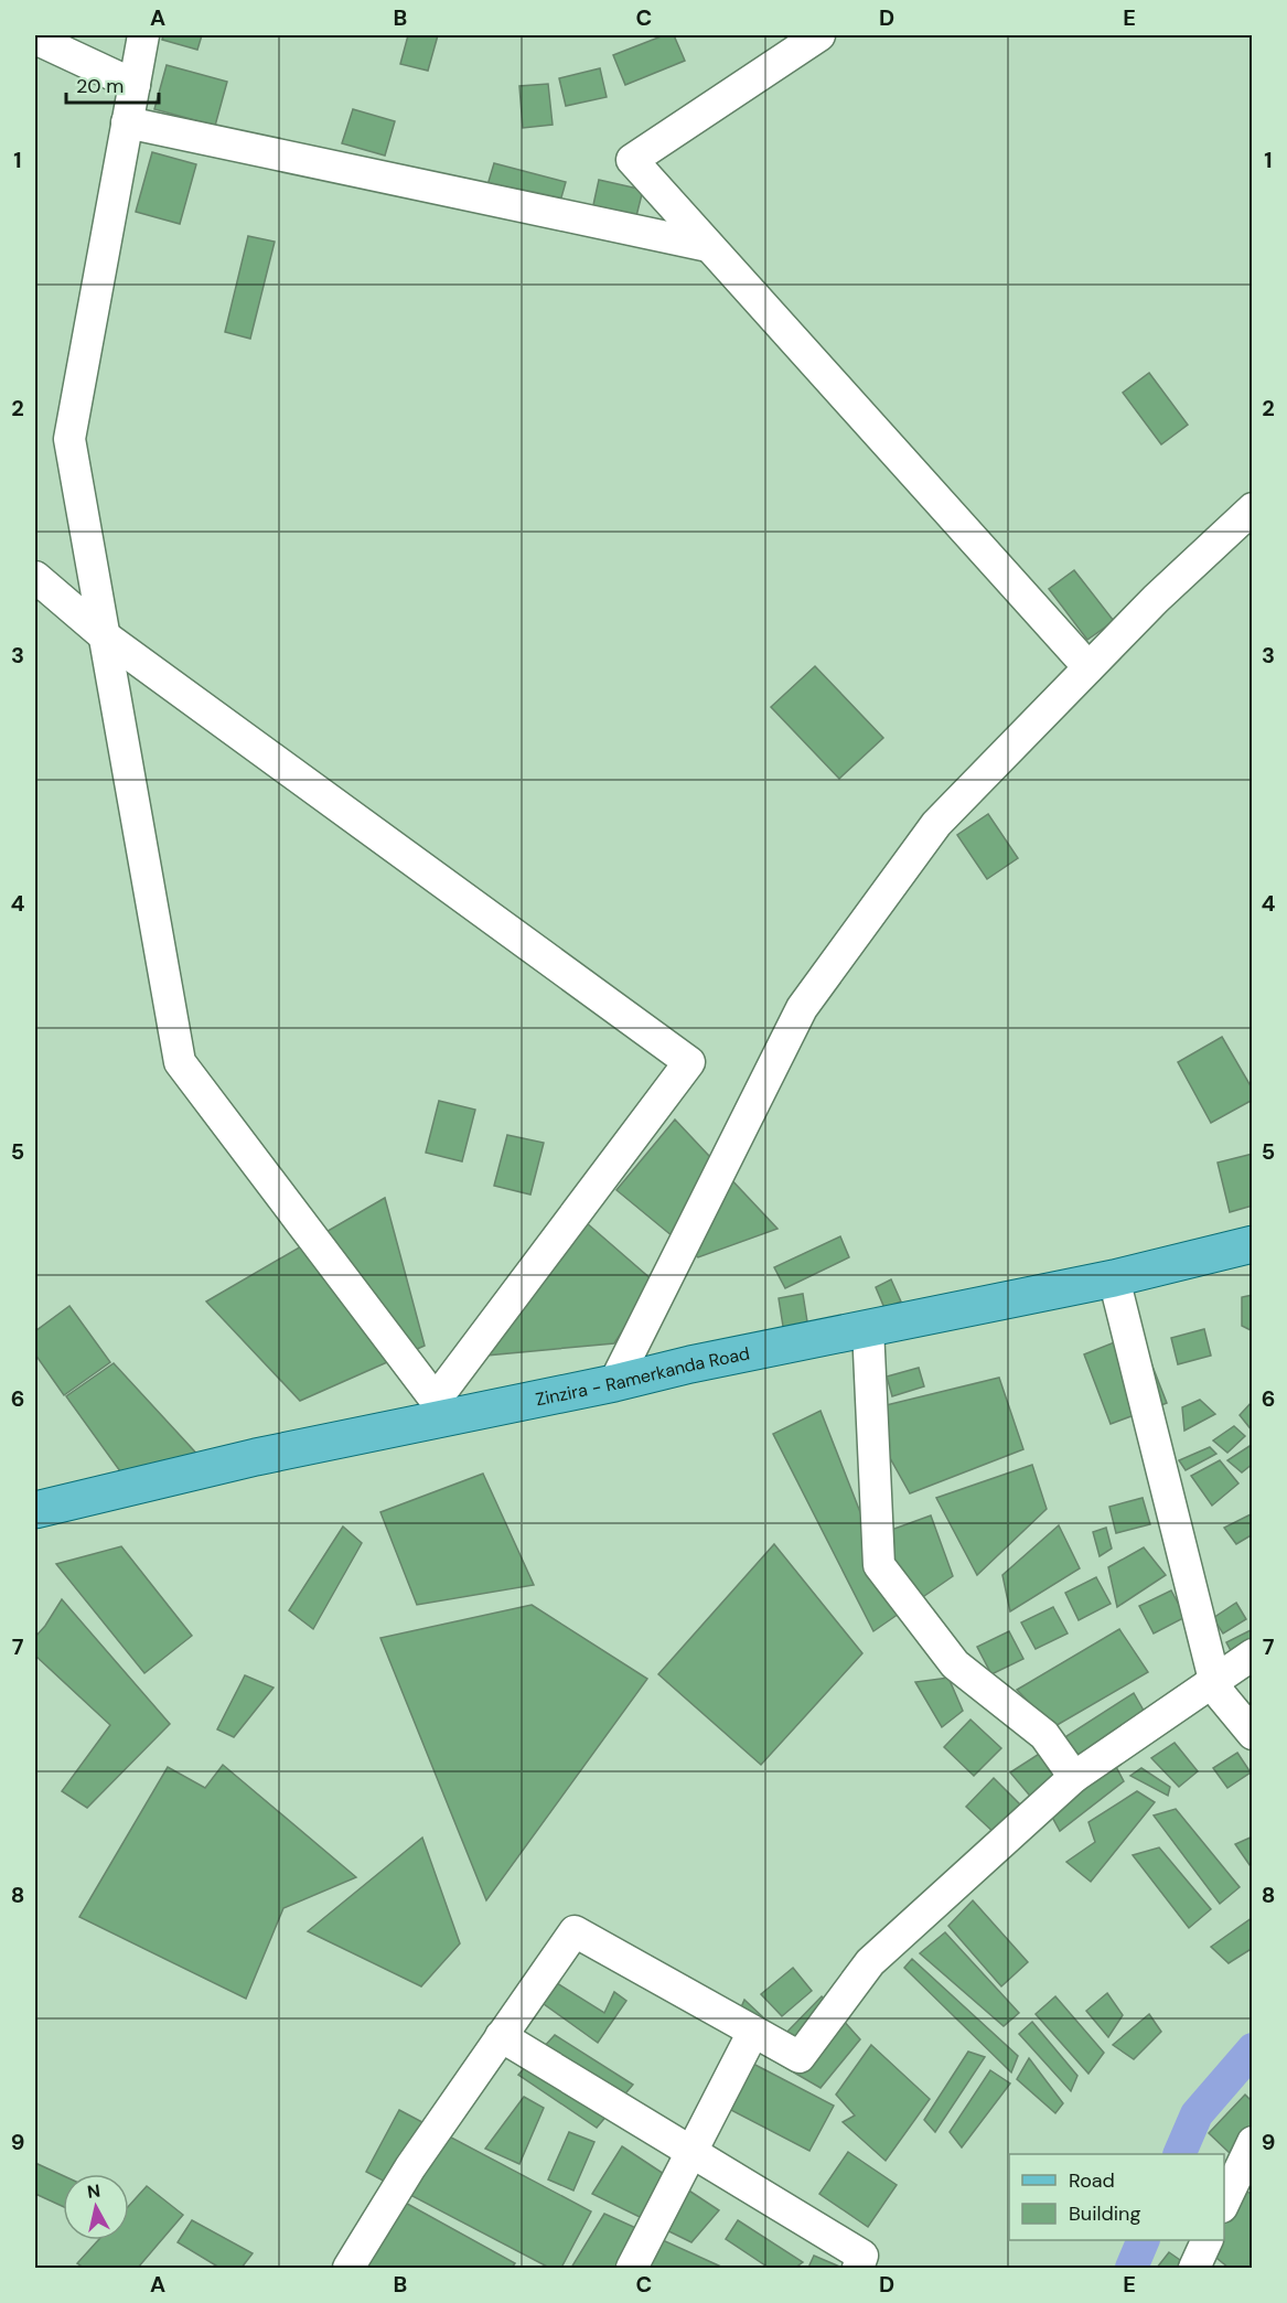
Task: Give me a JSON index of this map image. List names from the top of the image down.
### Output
{
  "streets": {
    "main road": ["Zinzira - Ramerkanda Road"]
  },
  "legend": ["Road", "Building"],
  "scale_bar": "20 m",
  "north": "top",
  "grid": {
    "columns": [
      "A",
      "B",
      "C",
      "D",
      "E"
    ],
    "rows": [
      "1",
      "2",
      "3",
      "4",
      "5",
      "6",
      "7",
      "8",
      "9"
    ]
  }
}
